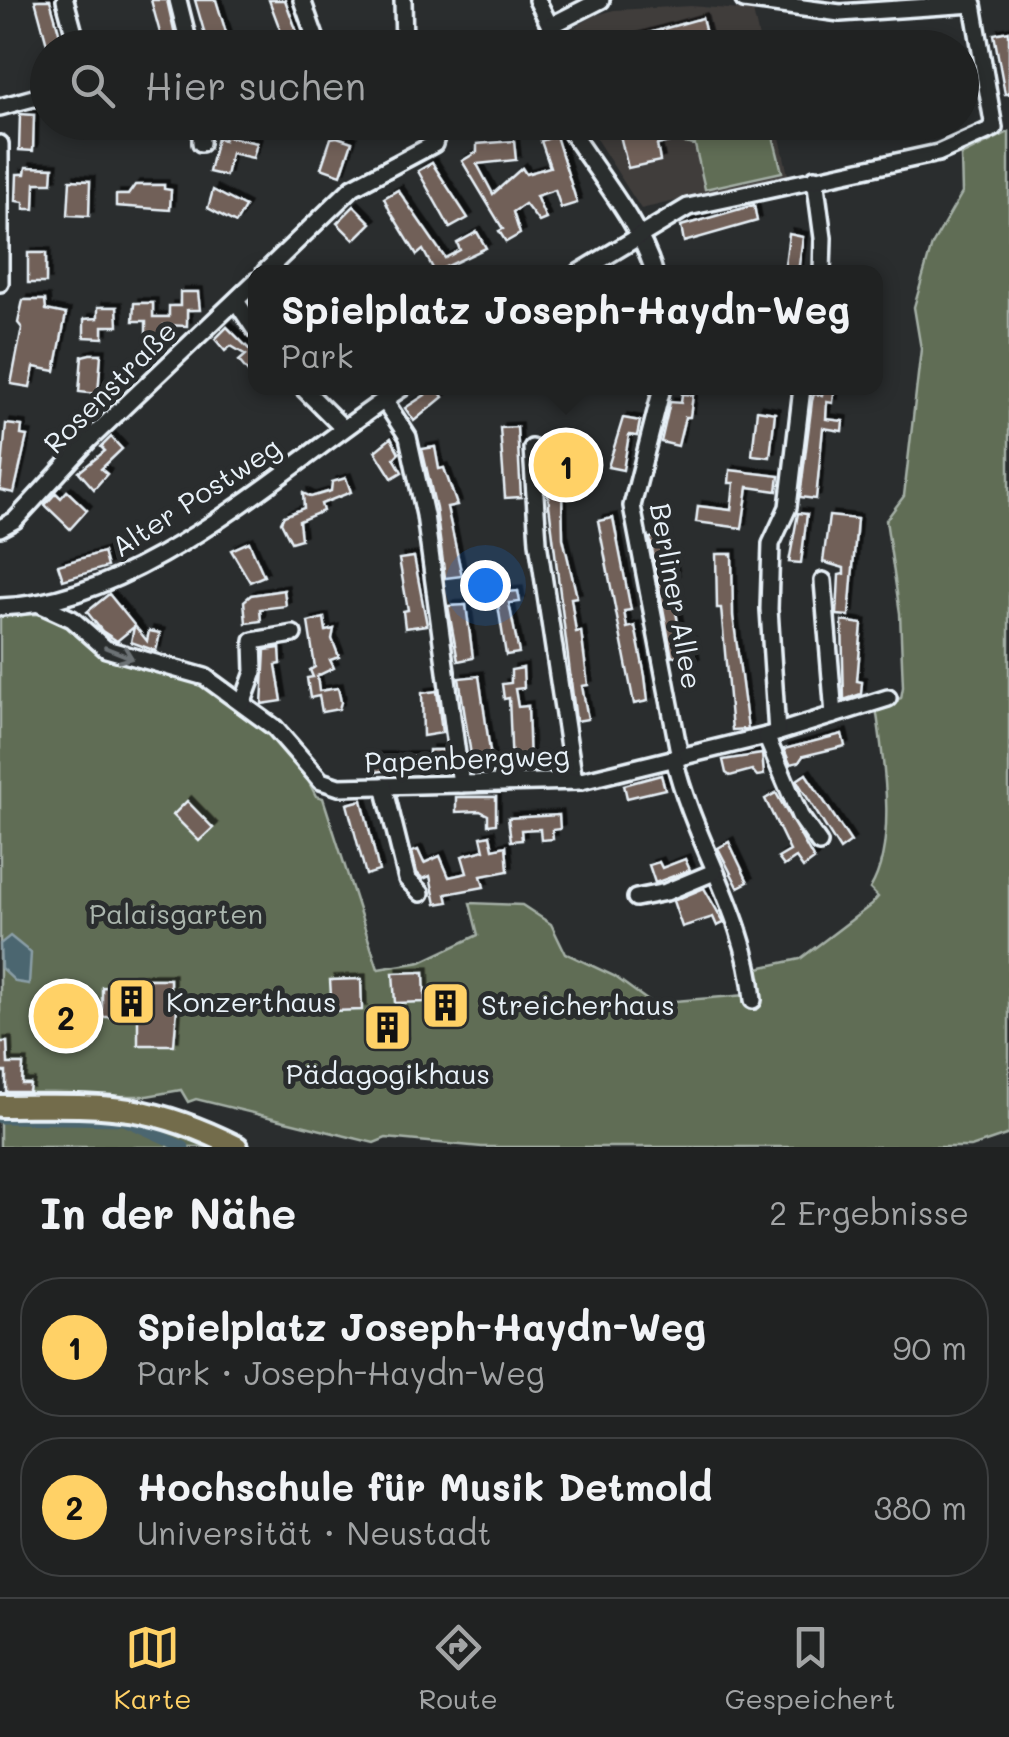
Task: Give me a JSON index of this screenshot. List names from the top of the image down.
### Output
{
  "streets": {
    "street": [
      "Rosenstraße",
      "Alter Postweg",
      "Berliner Allee",
      "Papenbergweg"
    ]
  },
  "crossings": [
    ["Alter Postweg", "Papenbergweg"],
    ["Berliner Allee", "Papenbergweg"]
  ],
  "parks": ["Palaisgarten"],
  "places": {
    "building": ["Konzerthaus", "Streicherhaus", "Pädagogikhaus"]
  },
  "page": {
    "search": "Hier suchen",
    "popup": ["Spielplatz Joseph-Haydn-Weg", "Park"],
    "pins": ["1", "2"],
    "heading": ["In der Nähe", "2 Ergebnisse"],
    "list": [
      {
        "mark": "1",
        "name": "Spielplatz Joseph-Haydn-Weg",
        "note": "Park · Joseph-Haydn-Weg",
        "value": "90 m"
      },
      {
        "mark": "2",
        "name": "Hochschule für Musik Detmold",
        "note": "Universität · Neustadt",
        "value": "380 m"
      }
    ],
    "nav": ["Karte", "Route", "Gespeichert"]
  }
}
